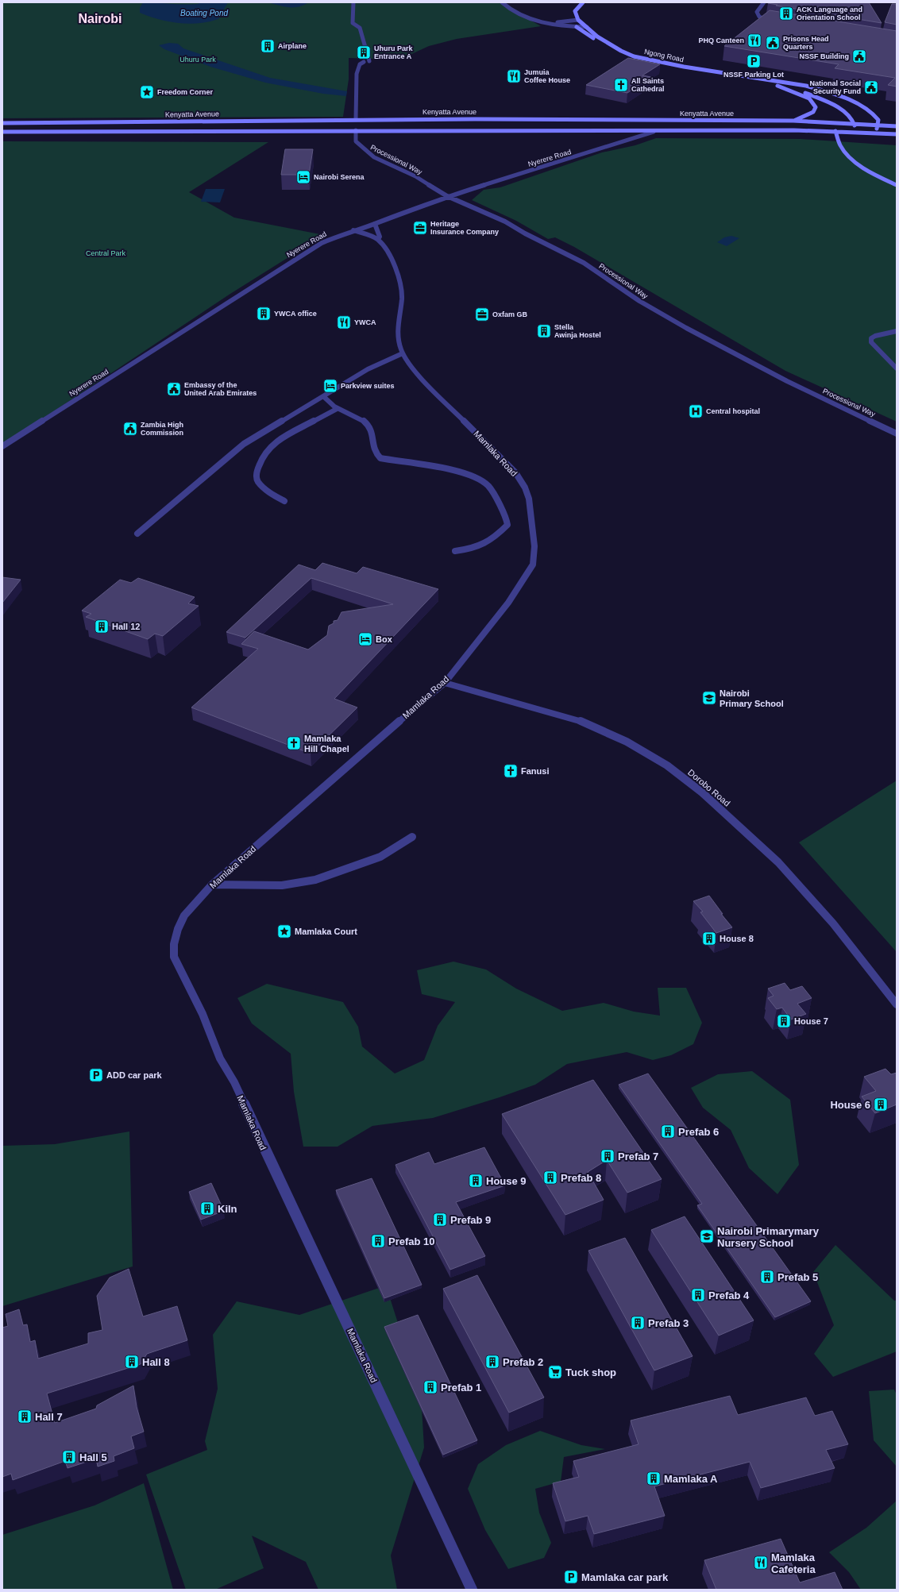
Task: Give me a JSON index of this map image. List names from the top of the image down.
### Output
{
  "streets": {
    "main road": ["Ngong Road", "Kenyatta Avenue"],
    "street": [
      "Nyerere Road",
      "Processional Way",
      "Mamlaka Road",
      "Dorobo Road"
    ]
  },
  "crossings": [
    ["Ngong Road", "Kenyatta Avenue"],
    ["Kenyatta Avenue", "Nyerere Road"],
    ["Kenyatta Avenue", "Processional Way"],
    ["Nyerere Road", "Processional Way"],
    ["Nyerere Road", "Mamlaka Road"],
    ["Mamlaka Road", "Dorobo Road"]
  ],
  "districts": ["Nairobi"],
  "water": ["Boating Pond"],
  "parks": ["Uhuru Park", "Central Park"],
  "places": {
    "building": [
      "ACK Language and Orientation School",
      "Airplane",
      "Uhuru Park Entrance A",
      "YWCA office",
      "Stella Awinja Hostel",
      "Hall 12",
      "House 8",
      "House 7",
      "House 6",
      "Prefab 6",
      "Prefab 7",
      "Prefab 8",
      "House 9",
      "Kiln",
      "Prefab 9",
      "Prefab 10",
      "Prefab 5",
      "Prefab 4",
      "Prefab 3",
      "Hall 8",
      "Prefab 2",
      "Prefab 1",
      "Hall 7",
      "Hall 5",
      "Mamlaka A"
    ],
    "restaurant": [
      "PHQ Canteen",
      "Jumuia Coffee House",
      "YWCA",
      "Mamlaka Cafeteria"
    ],
    "public building": [
      "Prisons Head Quarters",
      "NSSF Building",
      "National Social Security Fund",
      "Embassy of the United Arab Emirates",
      "Zambia High Commission"
    ],
    "parking": ["NSSF Parking Lot", "ADD car park", "Mamlaka car park"],
    "church": ["All Saints Cathedral", "Mamlaka Hill Chapel", "Fanusi"],
    "place": ["Freedom Corner", "Mamlaka Court"],
    "hotel": ["Nairobi Serena", "Parkview suites", "Box"],
    "office": ["Heritage Insurance Company", "Oxfam GB"],
    "hospital": ["Central hospital"],
    "school or university": ["Nairobi Primary School", "Nairobi Primarymary Nursery School"],
    "supermarket": ["Tuck shop"]
  }
}
